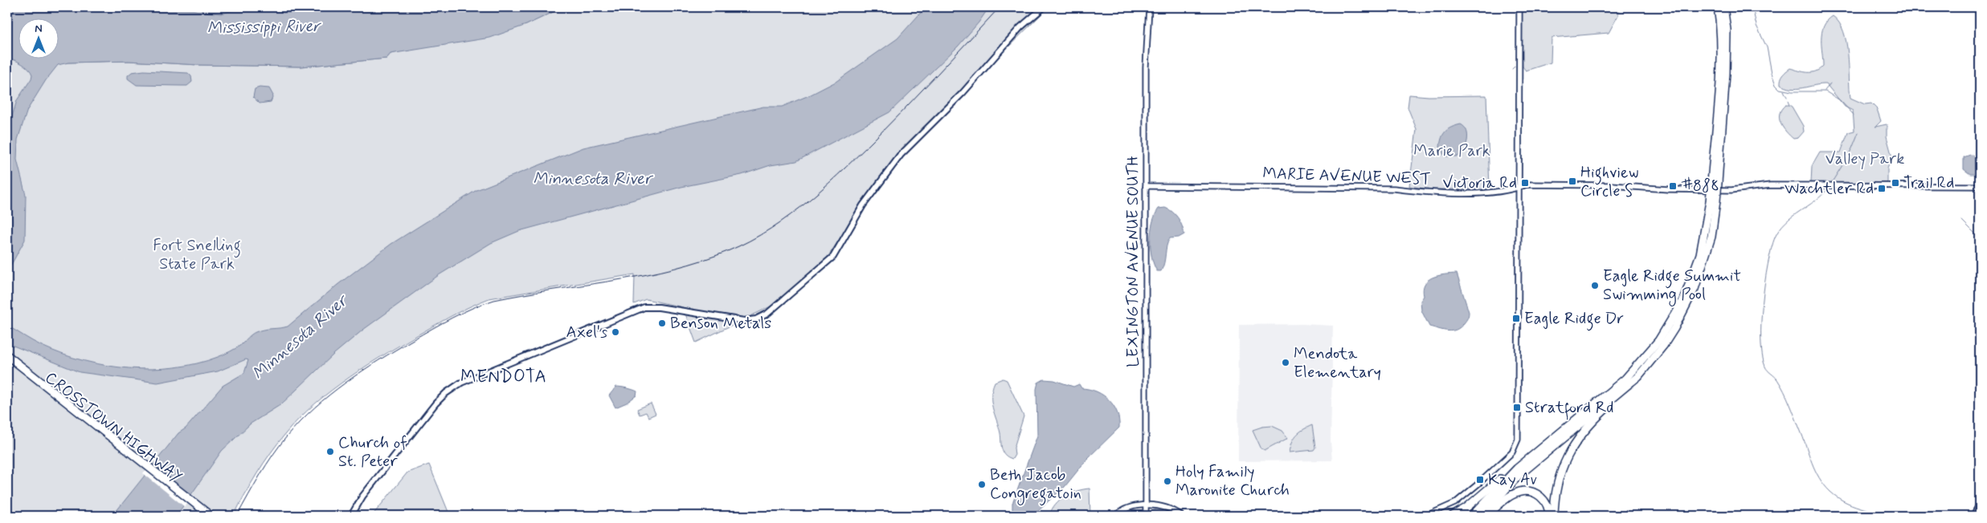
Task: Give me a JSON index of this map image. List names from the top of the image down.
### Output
{
  "streets": {
    "highway": ["CROSSTOWN HIGHWAY"],
    "street": ["MARIE AVENUE WEST", "LEXINGTON AVENUE SOUTH"]
  },
  "crossings": [
    ["MARIE AVENUE WEST", "LEXINGTON AVENUE SOUTH"]
  ],
  "districts": ["MENDOTA"],
  "water": ["Mississippi River", "Minnesota River"],
  "parks": ["Marie Park", "Valley Park", "Fort Snelling State Park"],
  "places": {
    "transit": [
      "Highview Circle S",
      "Victoria Rd",
      "Trail Rd",
      "#888",
      "Wachtler Rd",
      "Eagle Ridge Dr",
      "Stratford Rd",
      "Kay Av"
    ],
    "other": [
      "Eagle Ridge Summit Swimming Pool",
      "Benson Metals",
      "Axel's",
      "Mendota Elementary",
      "Church of St. Peter",
      "Holy Family Maronite Church",
      "Beth Jacob Congregatoin"
    ]
  },
  "north": "top"
}
